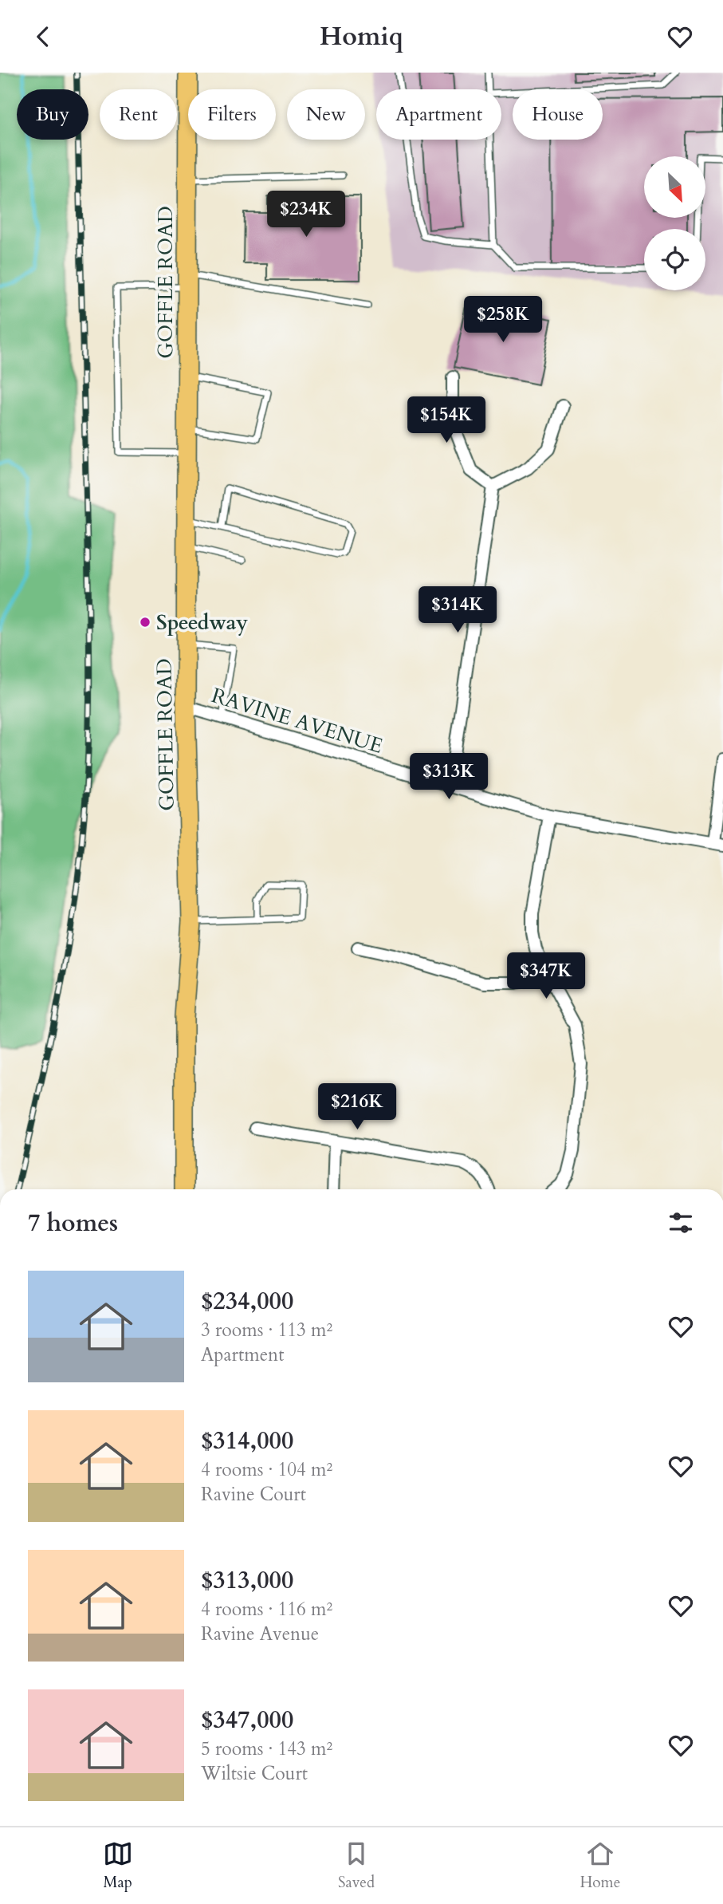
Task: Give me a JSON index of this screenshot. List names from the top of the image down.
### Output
{
  "streets": {
    "main road": ["GOFFLE ROAD"],
    "street": ["RAVINE AVENUE"]
  },
  "crossings": [
    ["GOFFLE ROAD", "RAVINE AVENUE"]
  ],
  "places": ["Speedway"],
  "north": "bottom right",
  "page": {
    "header": "Homiq",
    "chip": [
      "Buy",
      "Rent",
      "Filters",
      "New",
      "Apartment",
      "House"
    ],
    "price": [
      "$234K",
      "$258K",
      "$154K",
      "$314K",
      "$313K",
      "$347K",
      "$216K"
    ],
    "heading": "7 homes",
    "list": [
      {
        "name": "$234,000",
        "note": "3 rooms · 113 m² · Apartment"
      },
      {
        "name": "$314,000",
        "note": "4 rooms · 104 m² · Ravine Court"
      },
      {
        "name": "$313,000",
        "note": "4 rooms · 116 m² · Ravine Avenue"
      },
      {
        "name": "$347,000",
        "note": "5 rooms · 143 m² · Wiltsie Court"
      }
    ],
    "tabs": ["Map", "Saved", "Home"]
  }
}
